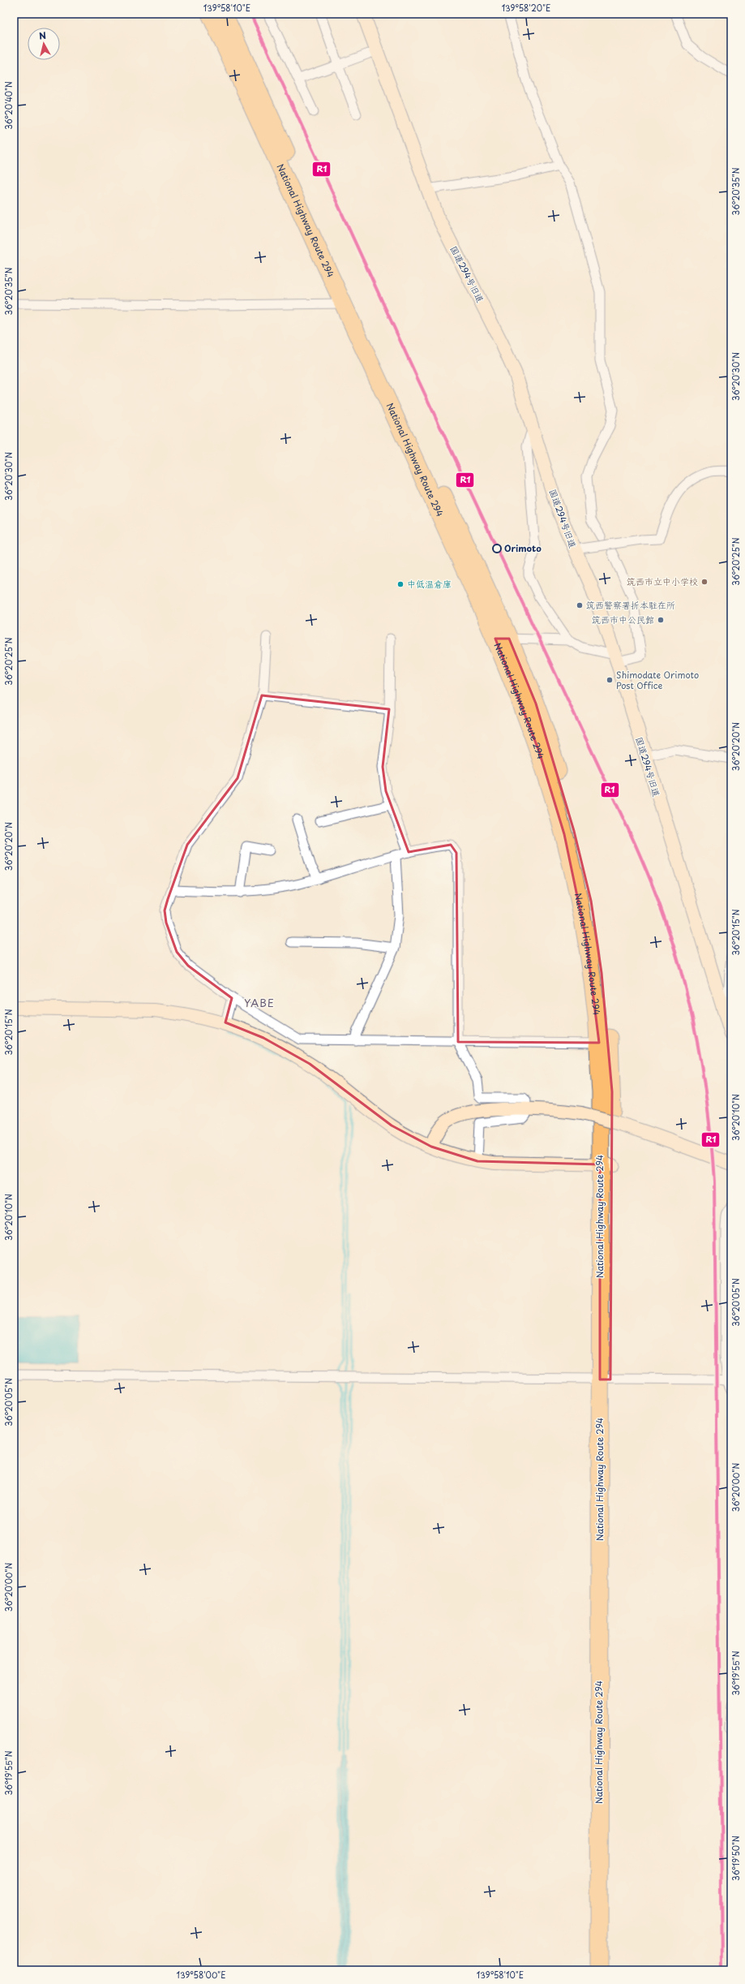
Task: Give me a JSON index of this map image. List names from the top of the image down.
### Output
{
  "streets": {
    "highway": ["National Highway Route 294"],
    "street": ["国道294号旧道"]
  },
  "districts": ["YABE"],
  "places": [
    "Orimoto",
    "筑西市立中小学校",
    "中低温倉庫",
    "筑西警察署折本駐在所",
    "筑西市中公民館",
    "Shimodate Orimoto Post Office"
  ],
  "lines": ["transit line R1"],
  "north": "top",
  "coordinates": [
    "139°58'10\"E",
    "139°58'20\"E",
    "36°20'40\"N",
    "36°20'35\"N",
    "36°20'30\"N",
    "36°20'25\"N",
    "36°20'20\"N",
    "36°20'15\"N",
    "36°20'10\"N",
    "36°20'05\"N",
    "36°20'00\"N",
    "36°19'55\"N",
    "36°19'50\"N",
    "139°58'00\"E"
  ]
}
